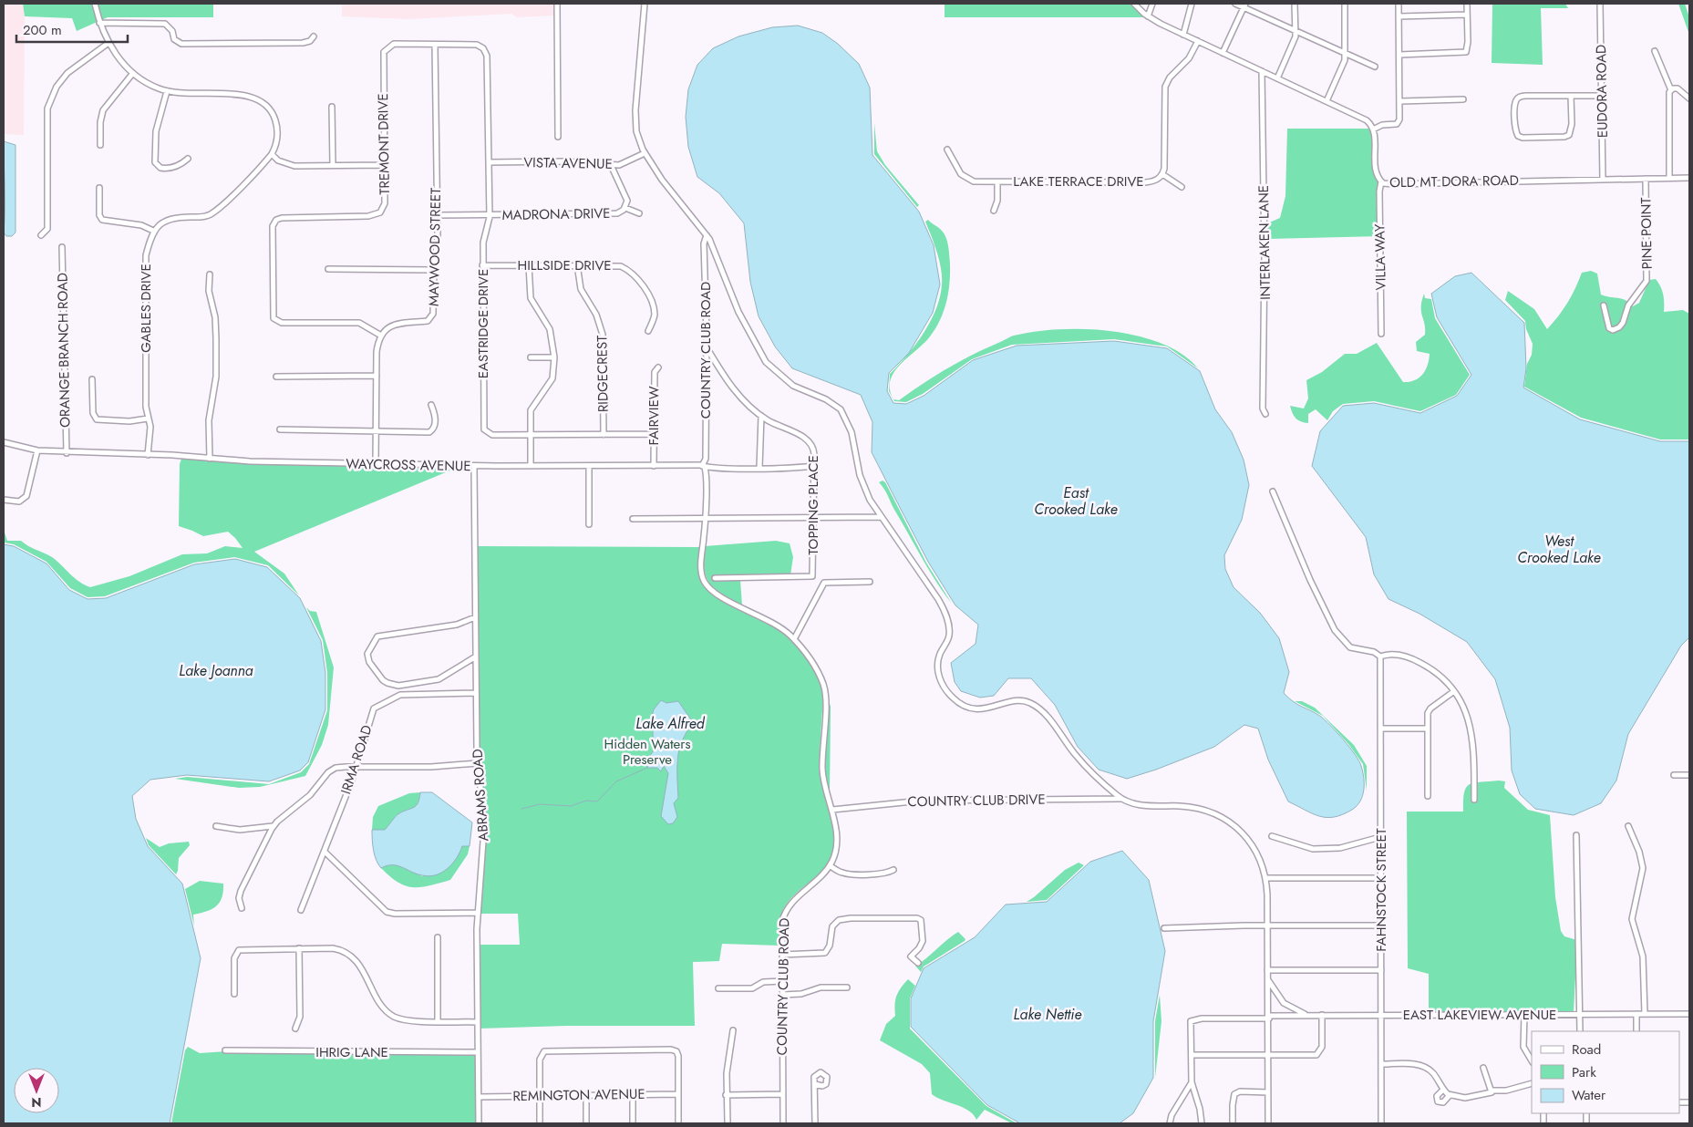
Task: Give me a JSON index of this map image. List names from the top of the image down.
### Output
{
  "streets": {
    "street": [
      "EUDORA ROAD",
      "TREMONT DRIVE",
      "VISTA AVENUE",
      "LAKE TERRACE DRIVE",
      "OLD MT DORA ROAD",
      "MADRONA DRIVE",
      "PINE POINT",
      "INTERLAKEN LANE",
      "MAYWOOD STREET",
      "VILLA WAY",
      "HILLSIDE DRIVE",
      "GABLES DRIVE",
      "EASTRIDGE DRIVE",
      "ORANGE BRANCH ROAD",
      "COUNTRY CLUB ROAD",
      "RIDGECREST",
      "FAIRVIEW",
      "WAYCROSS AVENUE",
      "TOPPING PLACE",
      "IRMA ROAD",
      "ABRAMS ROAD",
      "COUNTRY CLUB DRIVE",
      "FAHNSTOCK STREET",
      "EAST LAKEVIEW AVENUE",
      "IHRIG LANE",
      "REMINGTON AVENUE"
    ]
  },
  "crossings": [
    ["EUDORA ROAD", "OLD MT DORA ROAD"],
    ["TREMONT DRIVE", "MAYWOOD STREET"],
    ["TREMONT DRIVE", "EASTRIDGE DRIVE"],
    ["VISTA AVENUE", "MADRONA DRIVE"],
    ["VISTA AVENUE", "EASTRIDGE DRIVE"],
    ["OLD MT DORA ROAD", "PINE POINT"],
    ["OLD MT DORA ROAD", "VILLA WAY"],
    ["MADRONA DRIVE", "MAYWOOD STREET"],
    ["MADRONA DRIVE", "EASTRIDGE DRIVE"],
    ["HILLSIDE DRIVE", "EASTRIDGE DRIVE"],
    ["HILLSIDE DRIVE", "RIDGECREST"],
    ["GABLES DRIVE", "WAYCROSS AVENUE"],
    ["EASTRIDGE DRIVE", "RIDGECREST"],
    ["EASTRIDGE DRIVE", "FAIRVIEW"],
    ["ORANGE BRANCH ROAD", "WAYCROSS AVENUE"],
    ["COUNTRY CLUB ROAD", "WAYCROSS AVENUE"],
    ["COUNTRY CLUB ROAD", "TOPPING PLACE"],
    ["COUNTRY CLUB ROAD", "COUNTRY CLUB DRIVE"],
    ["FAIRVIEW", "WAYCROSS AVENUE"],
    ["WAYCROSS AVENUE", "TOPPING PLACE"],
    ["WAYCROSS AVENUE", "ABRAMS ROAD"],
    ["IRMA ROAD", "ABRAMS ROAD"],
    ["ABRAMS ROAD", "IHRIG LANE"],
    ["ABRAMS ROAD", "REMINGTON AVENUE"],
    ["FAHNSTOCK STREET", "EAST LAKEVIEW AVENUE"]
  ],
  "water": [
    "East Crooked Lake",
    "West Crooked Lake",
    "Lake Joanna",
    "Lake Alfred",
    "Lake Nettie"
  ],
  "parks": ["Hidden Waters Preserve"],
  "legend": ["Road", "Park", "Water"],
  "scale_bar": "200 m",
  "north": "bottom"
}
